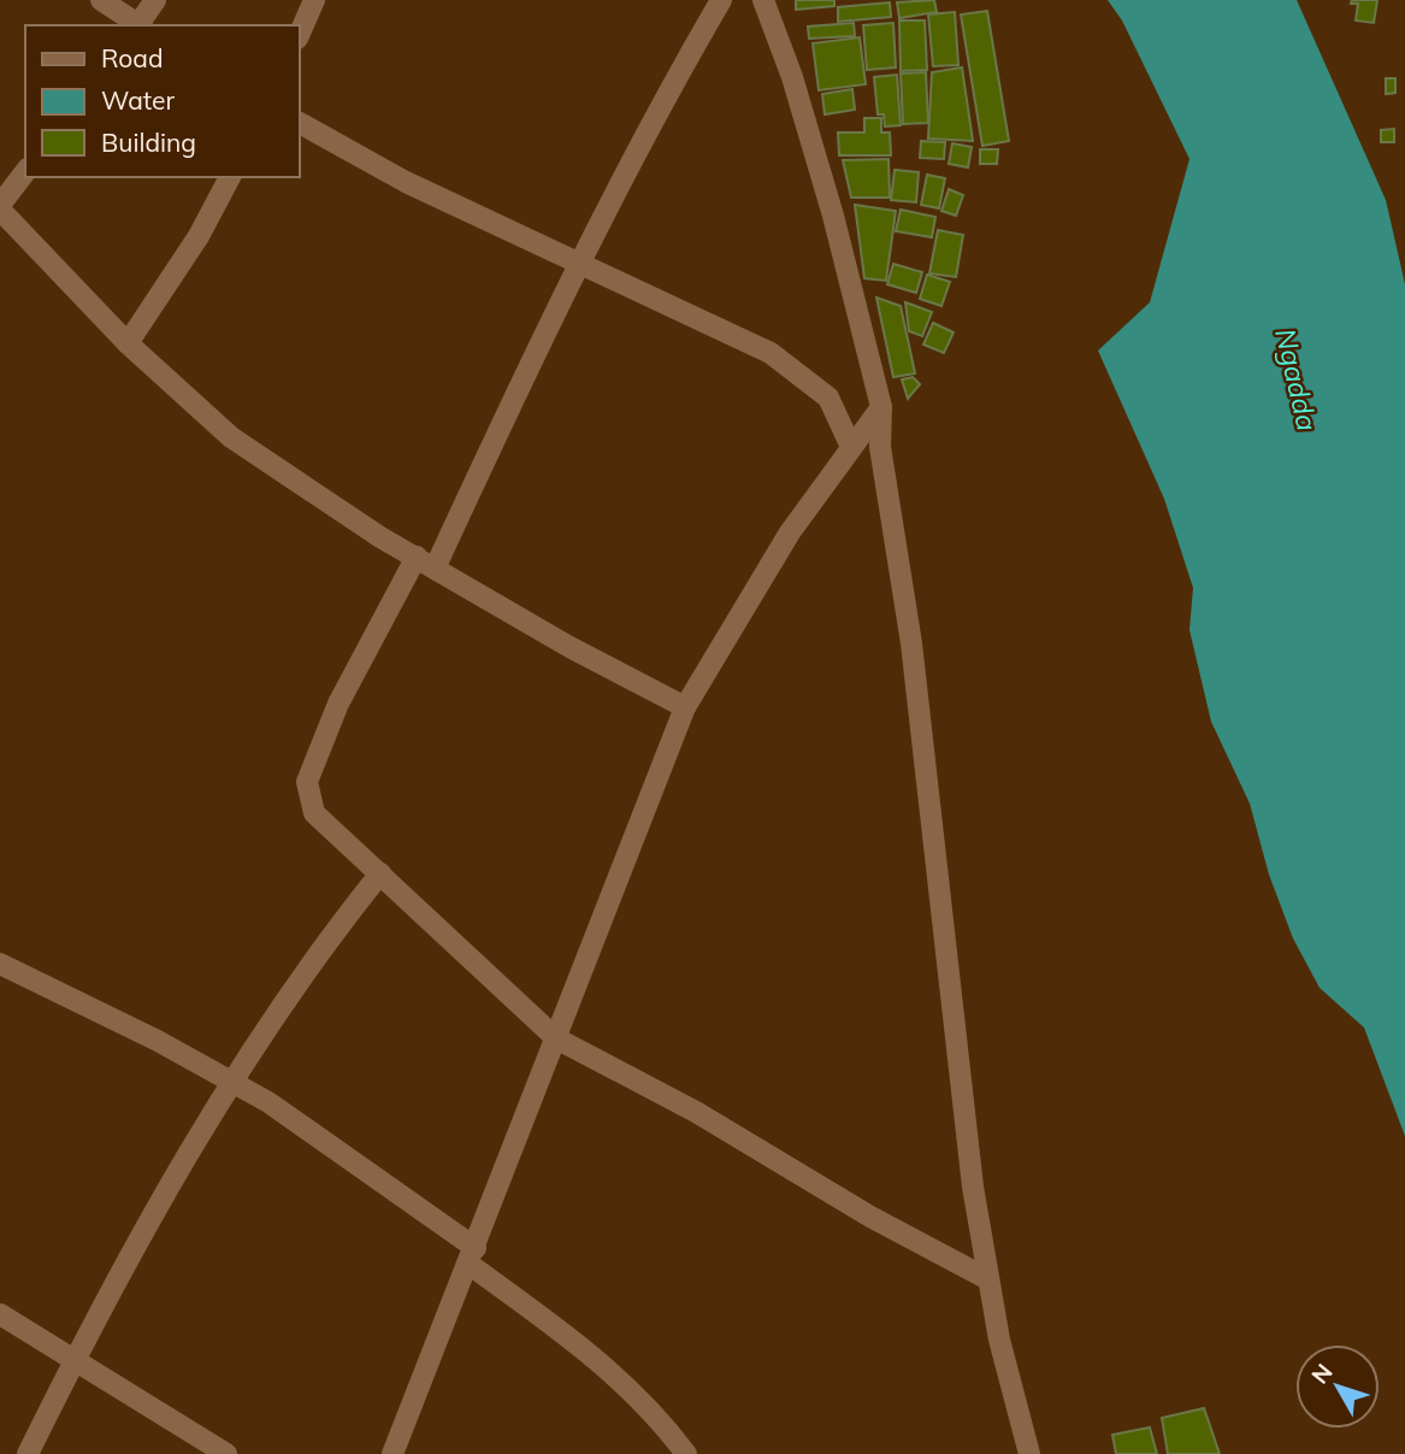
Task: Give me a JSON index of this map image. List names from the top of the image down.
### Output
{
  "water": ["Ngadda"],
  "legend": ["Road", "Water", "Building"],
  "north": "top left"
}
